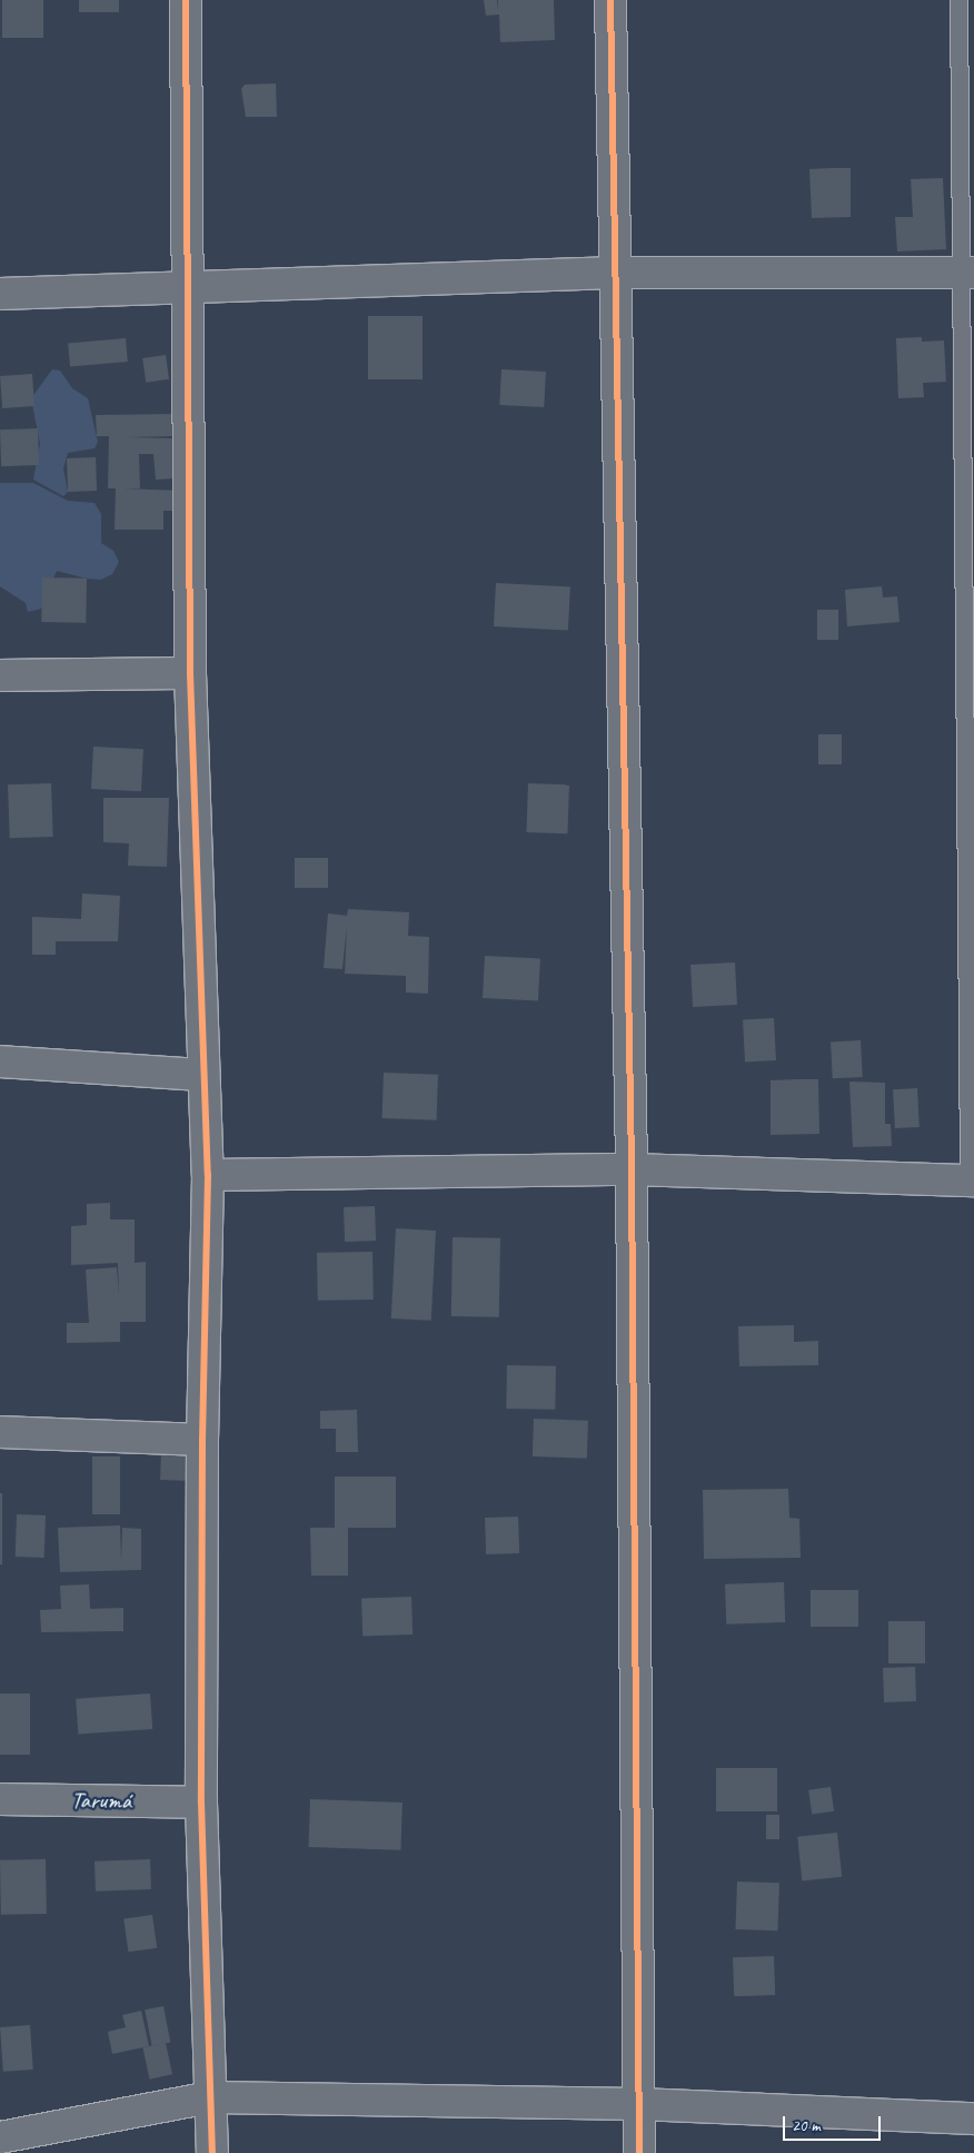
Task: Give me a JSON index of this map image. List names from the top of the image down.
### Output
{
  "streets": {
    "street": ["Tarumá"]
  },
  "scale_bar": "20 m"
}
